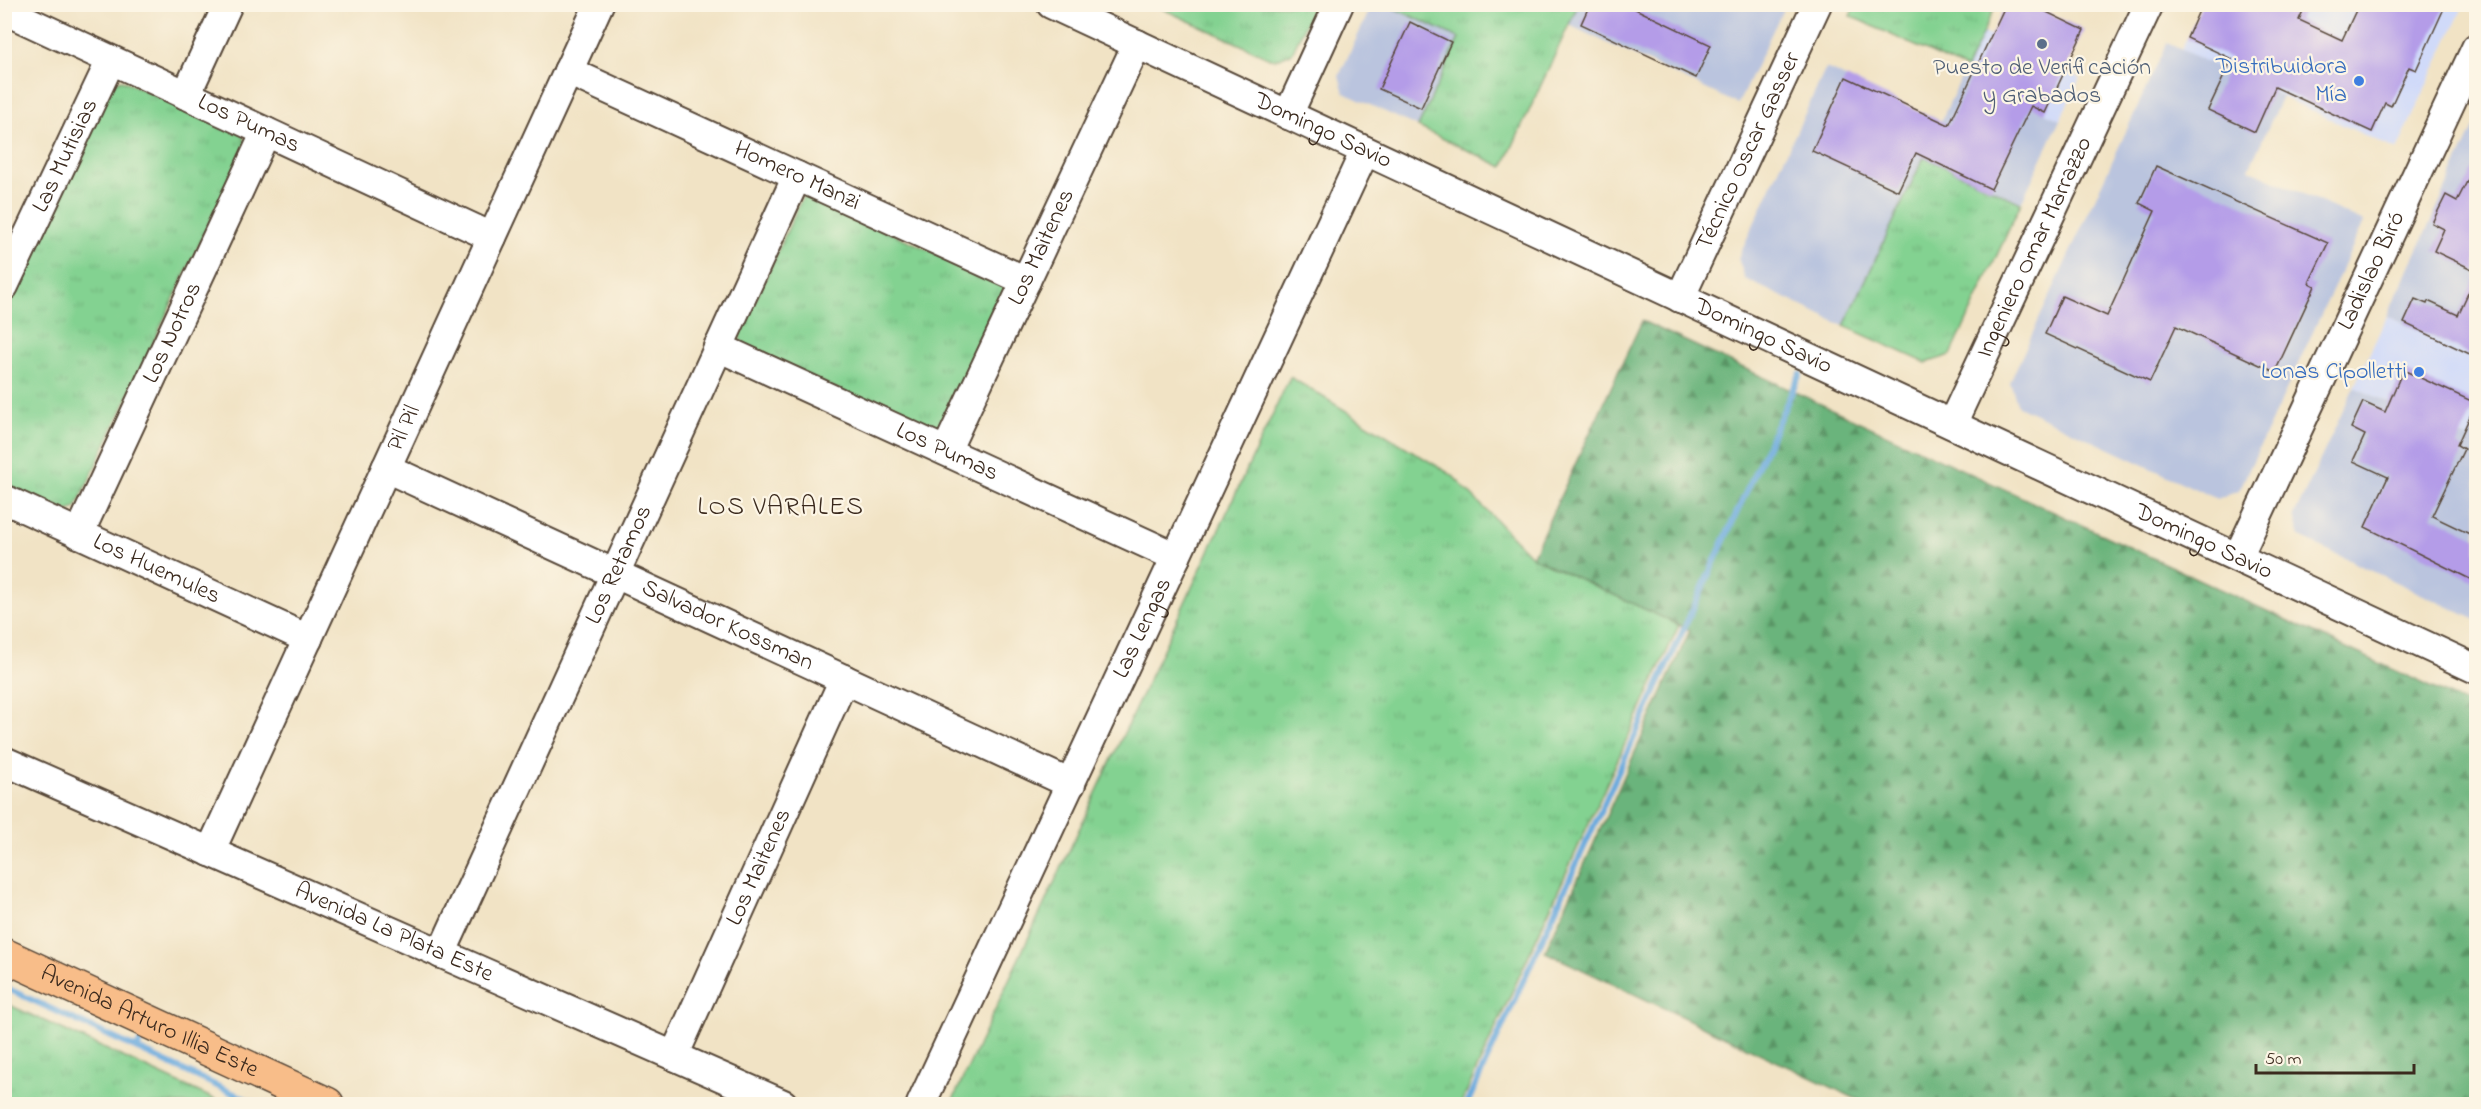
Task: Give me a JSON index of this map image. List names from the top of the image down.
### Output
{
  "streets": {
    "main road": ["Avenida Arturo Illia Este"],
    "street": [
      "Los Pumas",
      "Domingo Savio",
      "Técnico Oscar Gasser",
      "Las Mutisias",
      "Homero Manzi",
      "Ingeniero Omar Marrazzo",
      "Los Maitenes",
      "Ladislao Biró",
      "Los Notros",
      "Pil Pil",
      "Los Retamos",
      "Los Huemules",
      "Salvador Kossman",
      "Las Lengas",
      "Avenida La Plata Este"
    ]
  },
  "crossings": [
    ["Los Pumas", "Las Mutisias"],
    ["Los Pumas", "Los Maitenes"],
    ["Los Pumas", "Los Notros"],
    ["Los Pumas", "Pil Pil"],
    ["Los Pumas", "Los Retamos"],
    ["Los Pumas", "Las Lengas"],
    ["Domingo Savio", "Técnico Oscar Gasser"],
    ["Domingo Savio", "Ingeniero Omar Marrazzo"],
    ["Domingo Savio", "Los Maitenes"],
    ["Domingo Savio", "Ladislao Biró"],
    ["Domingo Savio", "Las Lengas"],
    ["Homero Manzi", "Los Maitenes"],
    ["Homero Manzi", "Pil Pil"],
    ["Homero Manzi", "Los Retamos"],
    ["Los Maitenes", "Salvador Kossman"],
    ["Los Maitenes", "Avenida La Plata Este"],
    ["Los Notros", "Los Huemules"],
    ["Pil Pil", "Los Huemules"],
    ["Pil Pil", "Salvador Kossman"],
    ["Pil Pil", "Avenida La Plata Este"],
    ["Los Retamos", "Salvador Kossman"],
    ["Los Retamos", "Avenida La Plata Este"],
    ["Salvador Kossman", "Las Lengas"]
  ],
  "districts": ["LOS VARALES"],
  "places": ["Puesto de Verificación y Grabados", "Distribuidora Mía", "Lonas Cipolletti"],
  "scale_bar": "50 m"
}
